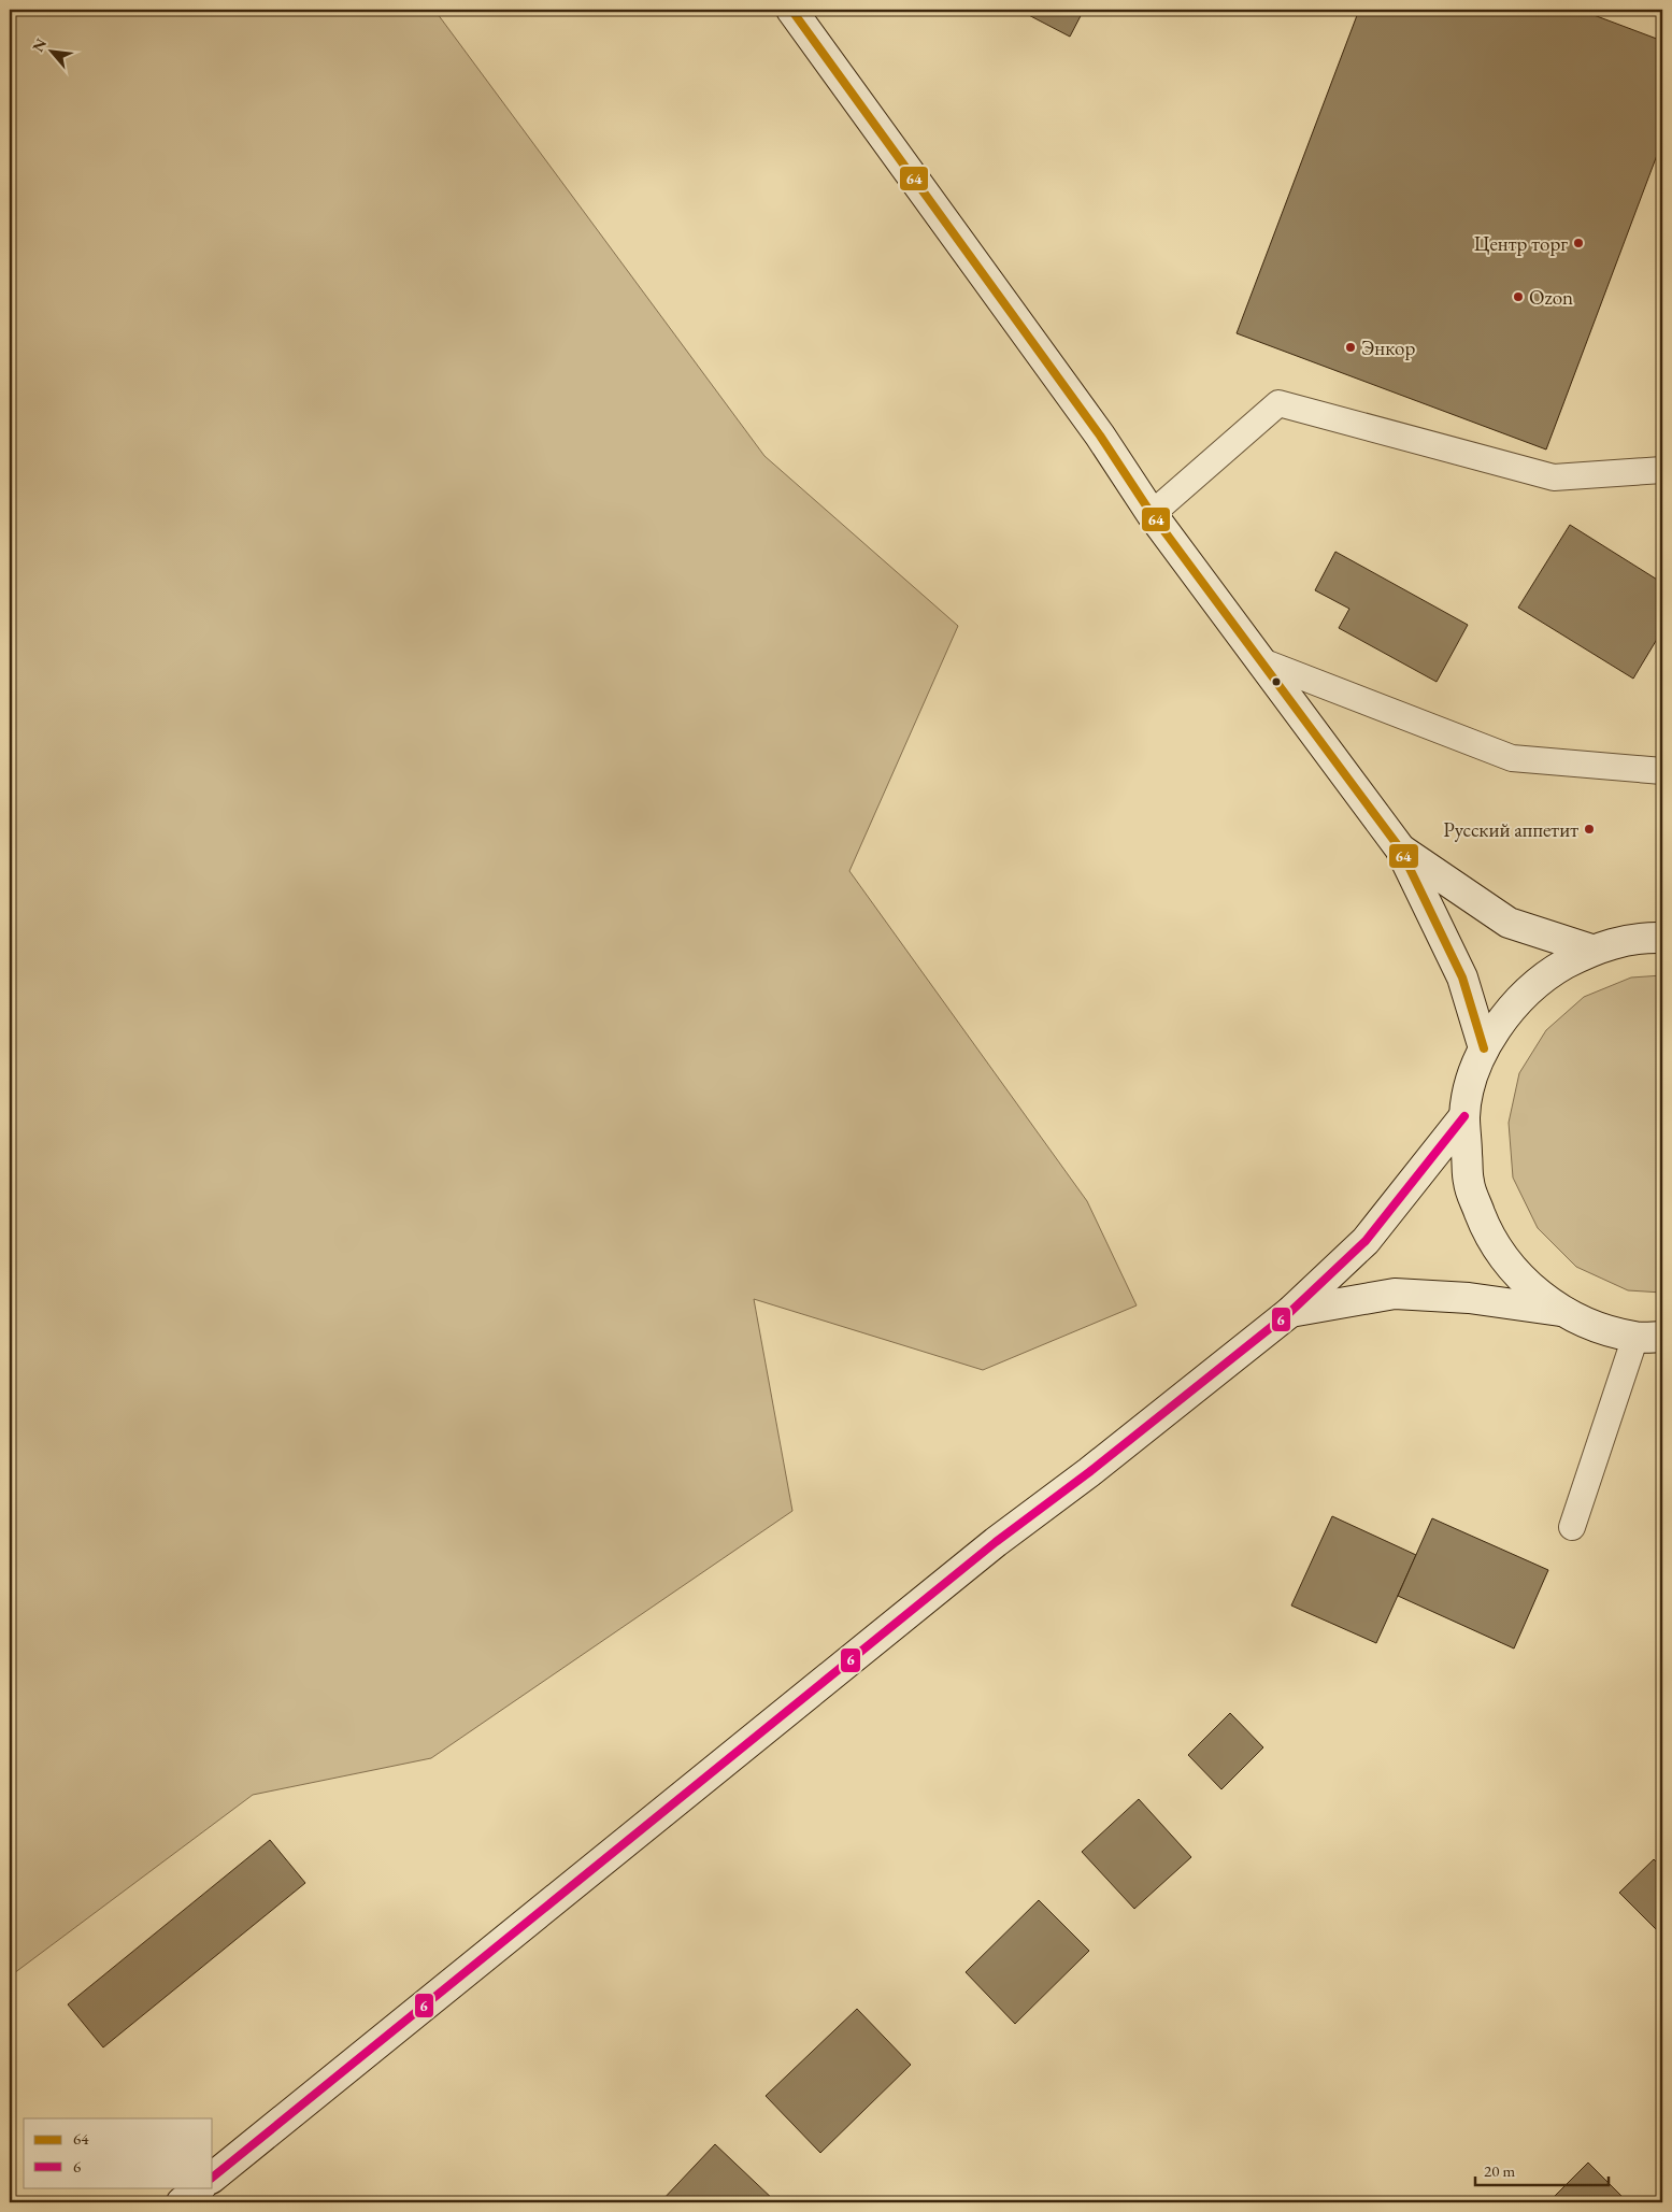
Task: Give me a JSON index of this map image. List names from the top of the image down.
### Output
{
  "places": [
    "Центр торг",
    "Ozon",
    "Энкор",
    "Русский аппетит"
  ],
  "lines": ["transit line 64", "transit line 6"],
  "legend": ["64", "6"],
  "scale_bar": "20 m",
  "north": "top left"
}
